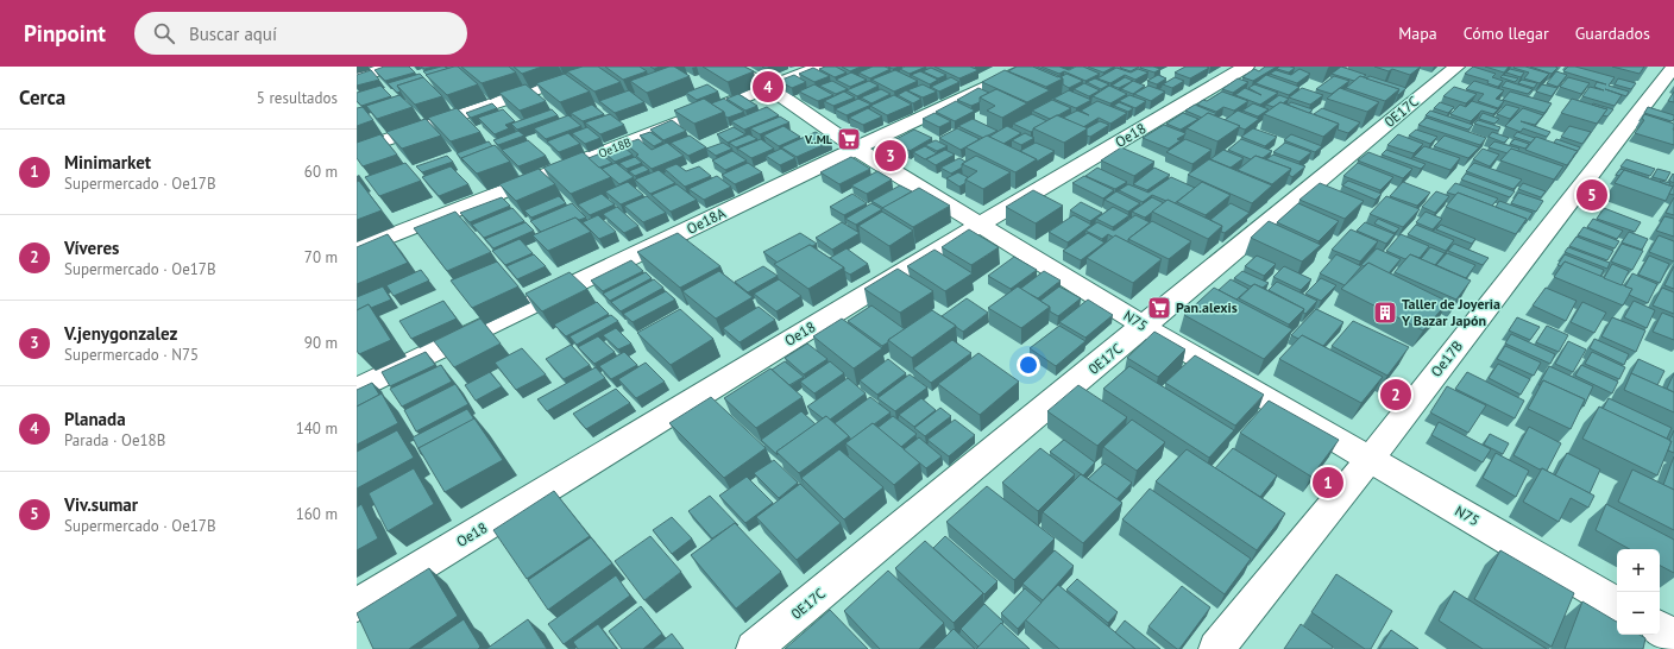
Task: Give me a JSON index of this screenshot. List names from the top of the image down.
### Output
{
  "streets": {
    "street": [
      "0E17C",
      "Oe18",
      "Oe18B",
      "Oe18A",
      "N75",
      "Oe17B"
    ]
  },
  "crossings": [
    ["0E17C", "N75"],
    ["Oe18", "N75"],
    ["Oe18B", "N75"],
    ["Oe18A", "N75"],
    ["N75", "Oe17B"]
  ],
  "places": {
    "supermarket": ["V..ML", "Pan.alexis"],
    "building": ["Taller de Joyeria Y Bazar Japón"]
  },
  "page": {
    "header": "Pinpoint",
    "search": "Buscar aquí",
    "nav": ["Mapa", "Cómo llegar", "Guardados"],
    "heading": ["Cerca", "5 resultados"],
    "pins": [
      "4",
      "3",
      "5",
      "2",
      "1"
    ],
    "list": [
      {
        "mark": "1",
        "name": "Minimarket",
        "note": "Supermercado · Oe17B",
        "value": "60 m"
      },
      {
        "mark": "2",
        "name": "Víveres",
        "note": "Supermercado · Oe17B",
        "value": "70 m"
      },
      {
        "mark": "3",
        "name": "V.jenygonzalez",
        "note": "Supermercado · N75",
        "value": "90 m"
      },
      {
        "mark": "4",
        "name": "Planada",
        "note": "Parada · Oe18B",
        "value": "140 m"
      },
      {
        "mark": "5",
        "name": "Viv.sumar",
        "note": "Supermercado · Oe17B",
        "value": "160 m"
      }
    ],
    "map_buttons": ["+", "−"]
  }
}
